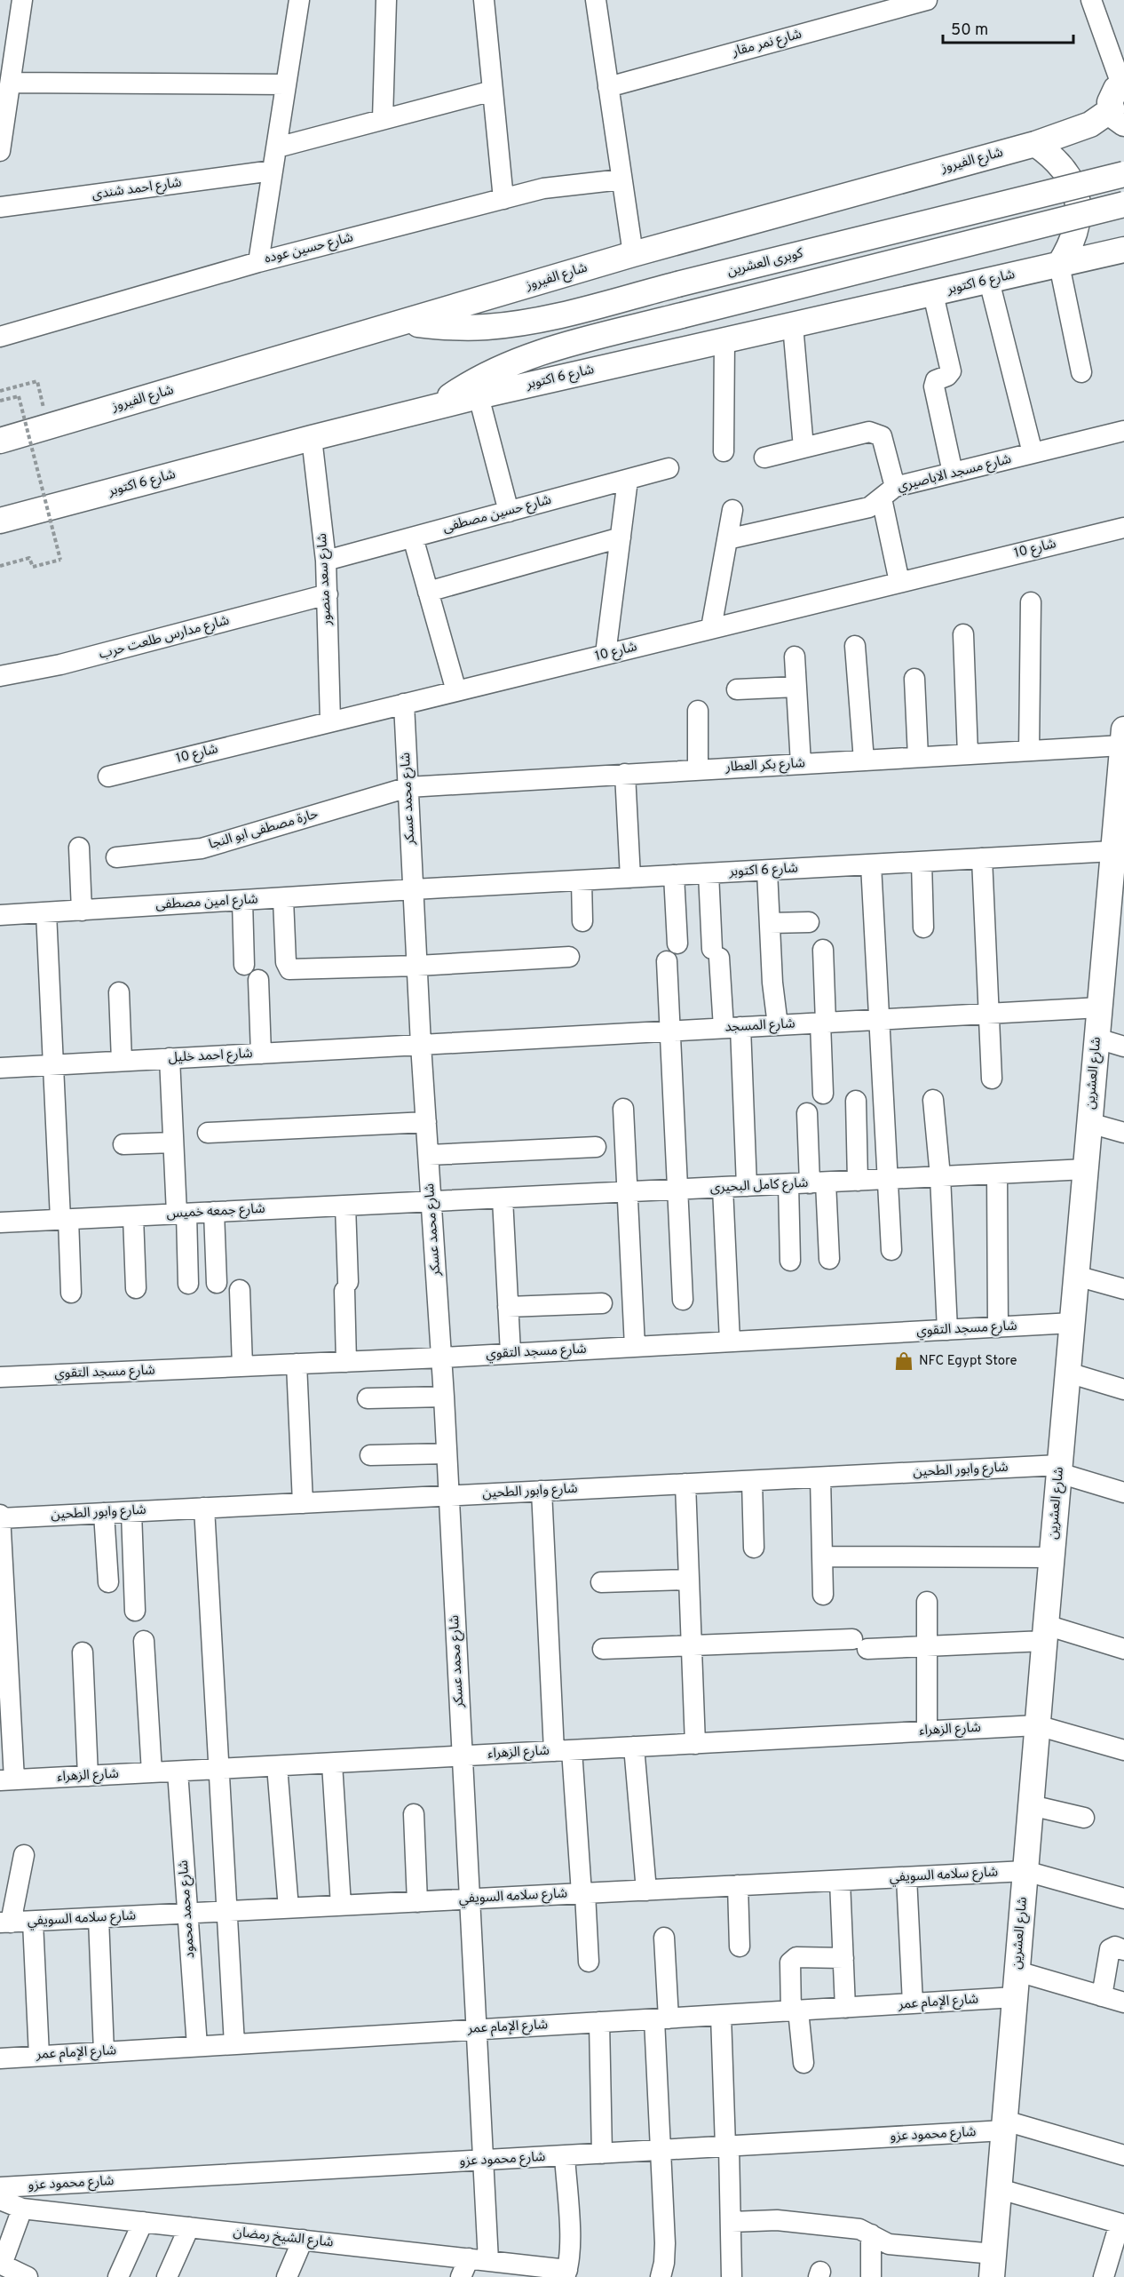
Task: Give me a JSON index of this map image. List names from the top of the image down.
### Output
{
  "streets": {
    "main road": [
      "شارع الفيروز",
      "كوبرى العشرين",
      "شارع 6 اكتوبر",
      "شارع العشرين"
    ],
    "street": [
      "شارع نمر مقار",
      "شارع احمد شندى",
      "شارع حسين عوده",
      "شارع مسجد الاباصيري",
      "شارع حسين مصطفى",
      "شارع 10",
      "شارع سعد منصور",
      "شارع مدارس طلعت حرب",
      "شارع بكر العطار",
      "شارع محمد عسكر",
      "حارة مصطفى ابو النجا",
      "شارع امين مصطفى",
      "شارع المسجد",
      "شارع احمد خليل",
      "شارع كامل البحيرى",
      "شارع جمعه خميس",
      "شارع مسجد التقوي",
      "شارع وابور الطحين",
      "شارع الزهراء",
      "شارع سلامه السويفي",
      "شارع محمد محمود",
      "شارع الإمام عمر",
      "شارع محمود عزو",
      "شارع الشيخ رمضان"
    ]
  },
  "crossings": [
    ["شارع الفيروز", "كوبرى العشرين"],
    ["شارع 6 اكتوبر", "شارع سعد منصور"],
    ["شارع 6 اكتوبر", "شارع محمد عسكر"],
    ["شارع 6 اكتوبر", "شارع امين مصطفى"],
    ["شارع 6 اكتوبر", "شارع العشرين"],
    ["شارع حسين مصطفى", "شارع سعد منصور"],
    ["شارع 10", "شارع سعد منصور"],
    ["شارع 10", "شارع محمد عسكر"],
    ["شارع سعد منصور", "شارع مدارس طلعت حرب"],
    ["شارع بكر العطار", "شارع محمد عسكر"],
    ["شارع بكر العطار", "حارة مصطفى ابو النجا"],
    ["شارع بكر العطار", "شارع العشرين"],
    ["شارع محمد عسكر", "حارة مصطفى ابو النجا"],
    ["شارع محمد عسكر", "شارع امين مصطفى"],
    ["شارع محمد عسكر", "شارع المسجد"],
    ["شارع محمد عسكر", "شارع احمد خليل"],
    ["شارع محمد عسكر", "شارع كامل البحيرى"],
    ["شارع محمد عسكر", "شارع جمعه خميس"],
    ["شارع محمد عسكر", "شارع مسجد التقوي"],
    ["شارع محمد عسكر", "شارع وابور الطحين"],
    ["شارع محمد عسكر", "شارع الزهراء"],
    ["شارع محمد عسكر", "شارع سلامه السويفي"],
    ["شارع محمد عسكر", "شارع الإمام عمر"],
    ["شارع محمد عسكر", "شارع محمود عزو"],
    ["شارع محمد عسكر", "شارع الشيخ رمضان"],
    ["شارع المسجد", "شارع احمد خليل"],
    ["شارع المسجد", "شارع العشرين"],
    ["شارع العشرين", "شارع كامل البحيرى"],
    ["شارع العشرين", "شارع مسجد التقوي"],
    ["شارع العشرين", "شارع وابور الطحين"],
    ["شارع العشرين", "شارع الزهراء"],
    ["شارع العشرين", "شارع سلامه السويفي"],
    ["شارع العشرين", "شارع الإمام عمر"],
    ["شارع العشرين", "شارع محمود عزو"],
    ["شارع كامل البحيرى", "شارع جمعه خميس"],
    ["شارع الزهراء", "شارع محمد محمود"],
    ["شارع سلامه السويفي", "شارع محمد محمود"],
    ["شارع محمد محمود", "شارع الإمام عمر"]
  ],
  "places": {
    "shop": ["NFC Egypt Store"]
  },
  "scale_bar": "50 m"
}
